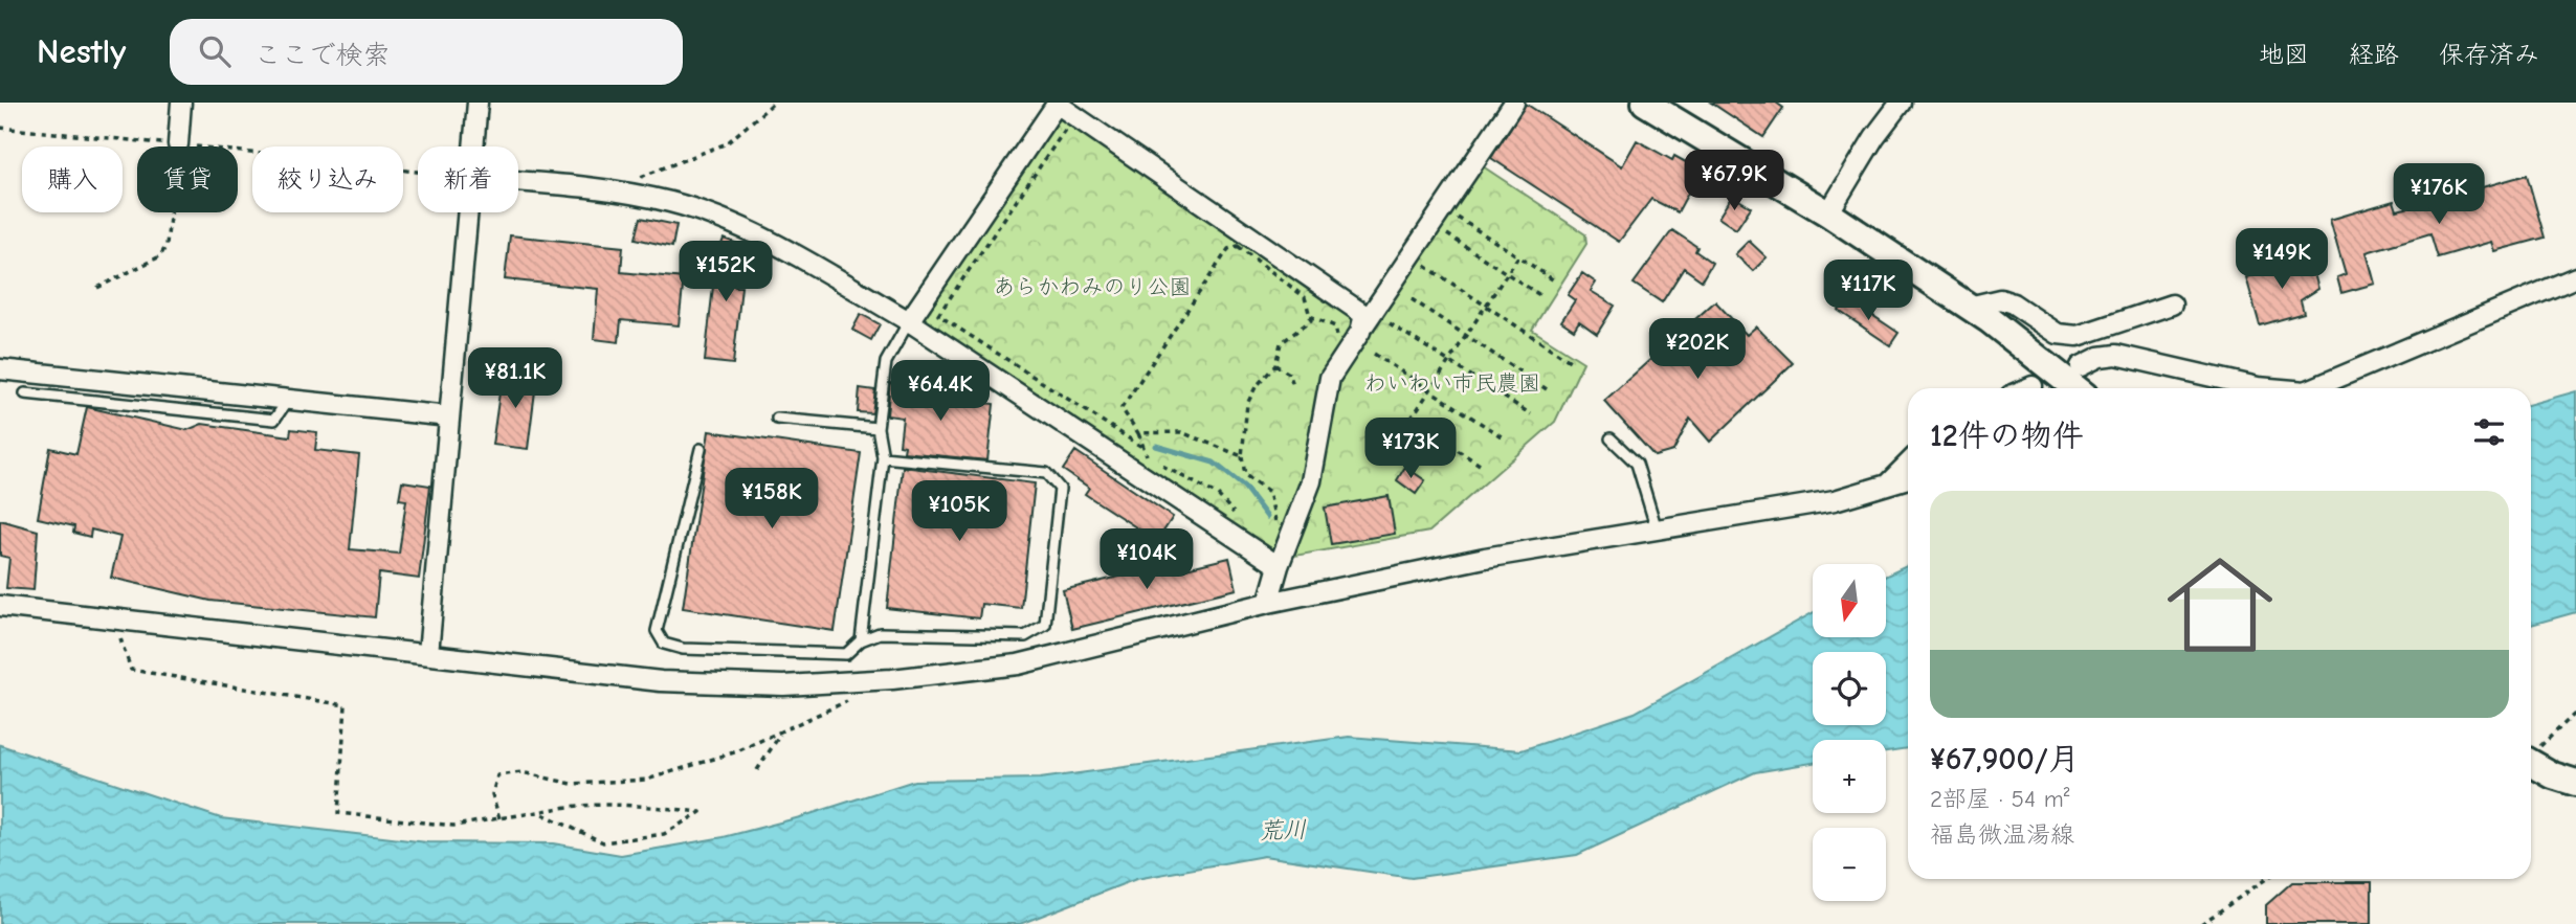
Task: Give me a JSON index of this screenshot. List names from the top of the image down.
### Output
{
  "water": ["荒川"],
  "parks": ["あらかわみのり公園", "わいわい市民農園"],
  "north": "bottom",
  "page": {
    "header": "Nestly",
    "search": "ここで検索",
    "nav": ["地図", "経路", "保存済み"],
    "chip": [
      "購入",
      "賃貸",
      "絞り込み",
      "新着"
    ],
    "price": [
      "¥67.9K",
      "¥176K",
      "¥149K",
      "¥152K",
      "¥117K",
      "¥202K",
      "¥81.1K",
      "¥64.4K",
      "¥173K",
      "¥158K",
      "¥105K",
      "¥104K"
    ],
    "heading": "12件の物件",
    "list": [
      {
        "name": "¥67,900/月",
        "note": "2部屋 · 54 m² · 福島微温湯線"
      }
    ],
    "map_buttons": ["+", "−"]
  }
}
